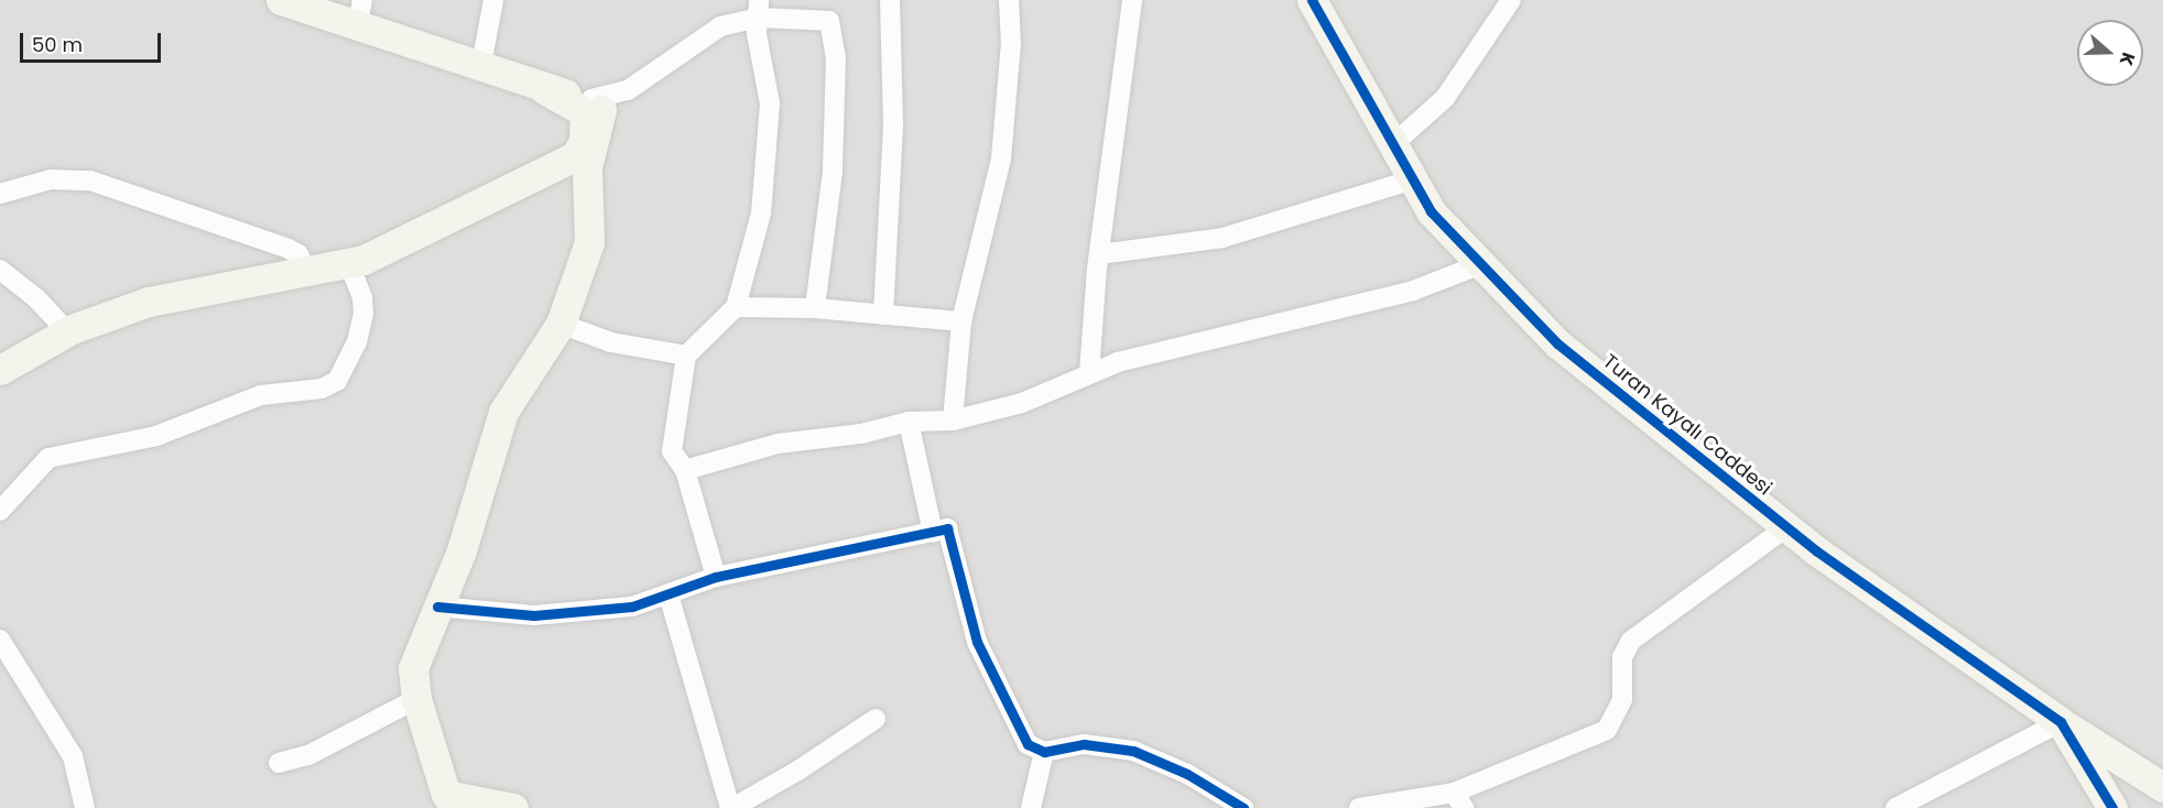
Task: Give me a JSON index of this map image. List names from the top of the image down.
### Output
{
  "streets": {
    "street": ["Turan Kayalı Caddesi"]
  },
  "scale_bar": "50 m",
  "north": "right"
}
